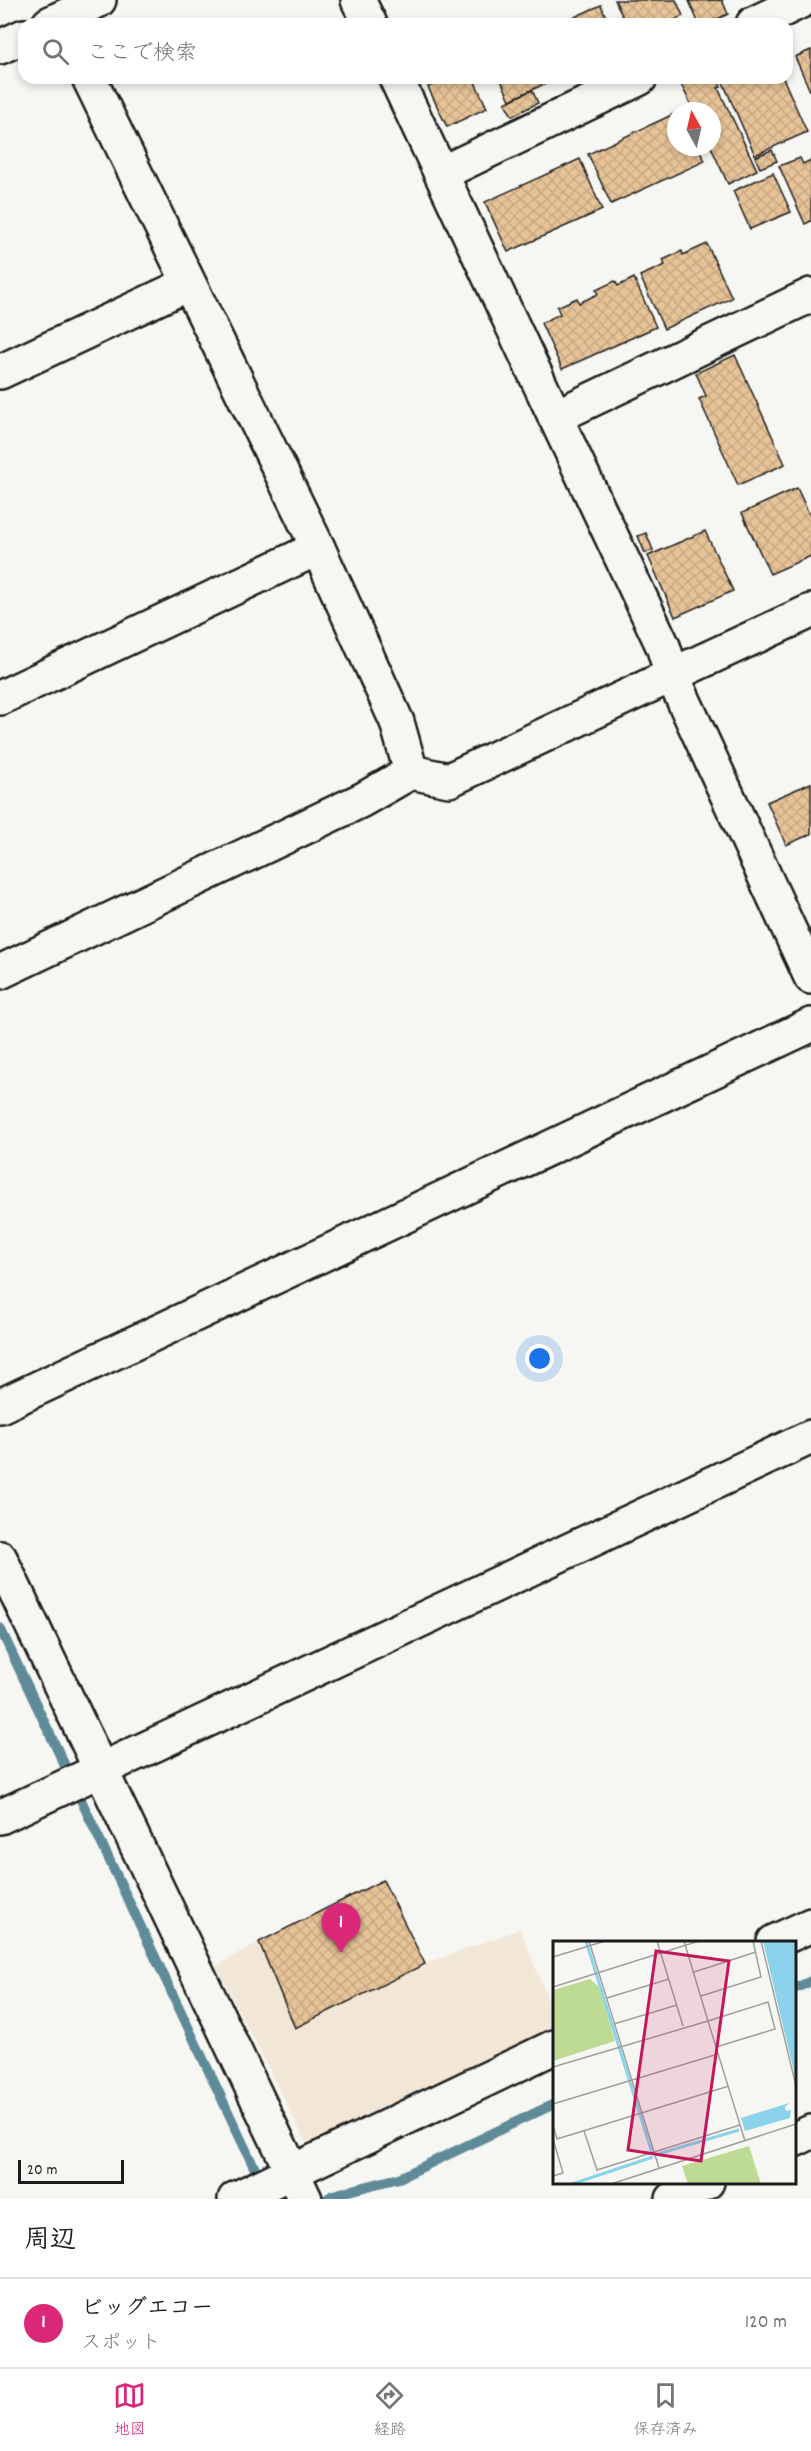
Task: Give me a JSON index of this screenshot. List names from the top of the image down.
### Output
{
  "scale_bar": "20 m",
  "north": "top",
  "page": {
    "search": "ここで検索",
    "pins": "1",
    "scale": "20 m",
    "heading": "周辺",
    "list": [
      {
        "mark": "1",
        "name": "ビッグエコー",
        "note": "スポット",
        "value": "120 m"
      }
    ],
    "nav": ["地図", "経路", "保存済み"]
  }
}
